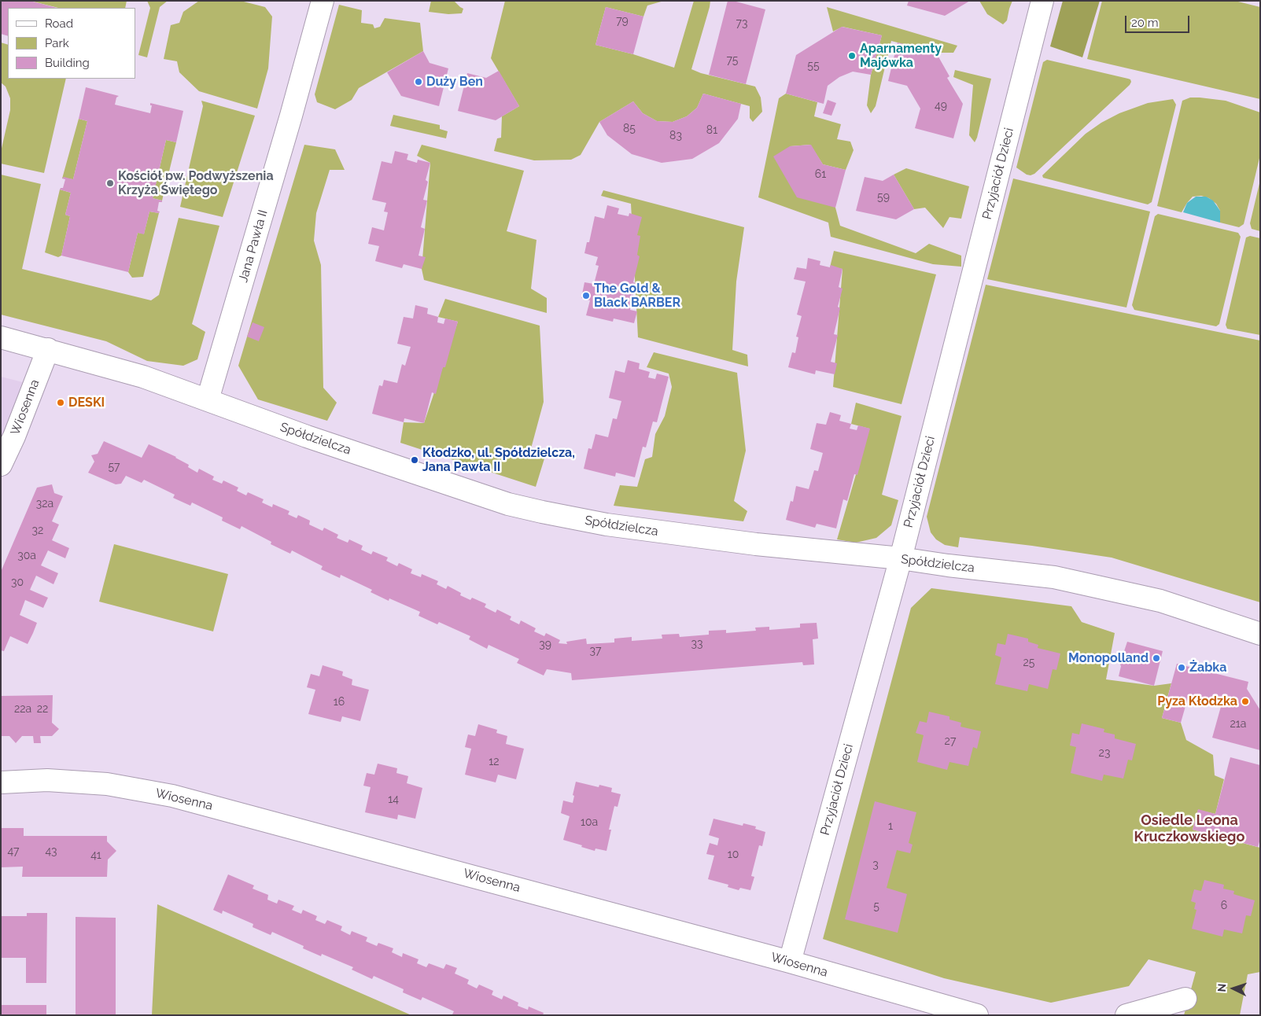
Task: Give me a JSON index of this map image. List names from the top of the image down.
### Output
{
  "streets": {
    "street": [
      "Przyjaciół Dzieci",
      "Jana Pawła II",
      "Wiosenna",
      "Spółdzielcza"
    ]
  },
  "crossings": [
    ["Przyjaciół Dzieci", "Wiosenna"],
    ["Przyjaciół Dzieci", "Spółdzielcza"],
    ["Jana Pawła II", "Spółdzielcza"],
    ["Wiosenna", "Spółdzielcza"]
  ],
  "districts": ["Osiedle Leona Kruczkowskiego"],
  "places": [
    "Aparnamenty Majówka",
    "Duży Ben",
    "Kościół pw. Podwyższenia Krzyża Świętego",
    "The Gold & Black BARBER",
    "DESKI",
    "Kłodzko, ul. Spółdzielcza, Jana Pawła II",
    "Monopolland",
    "Żabka",
    "Pyza Kłodzka"
  ],
  "house_numbers": [
    "79",
    "73",
    "75",
    "55",
    "49",
    "85",
    "81",
    "83",
    "61",
    "59",
    "57",
    "32a",
    "32",
    "30a",
    "30",
    "33",
    "39",
    "37",
    "25",
    "16",
    "22a",
    "22",
    "21a",
    "27",
    "23",
    "12",
    "14",
    "10a",
    "1",
    "47",
    "43",
    "10",
    "41",
    "3",
    "6",
    "5"
  ],
  "legend": ["Road", "Park", "Building"],
  "scale_bar": "20 m",
  "north": "left"
}
